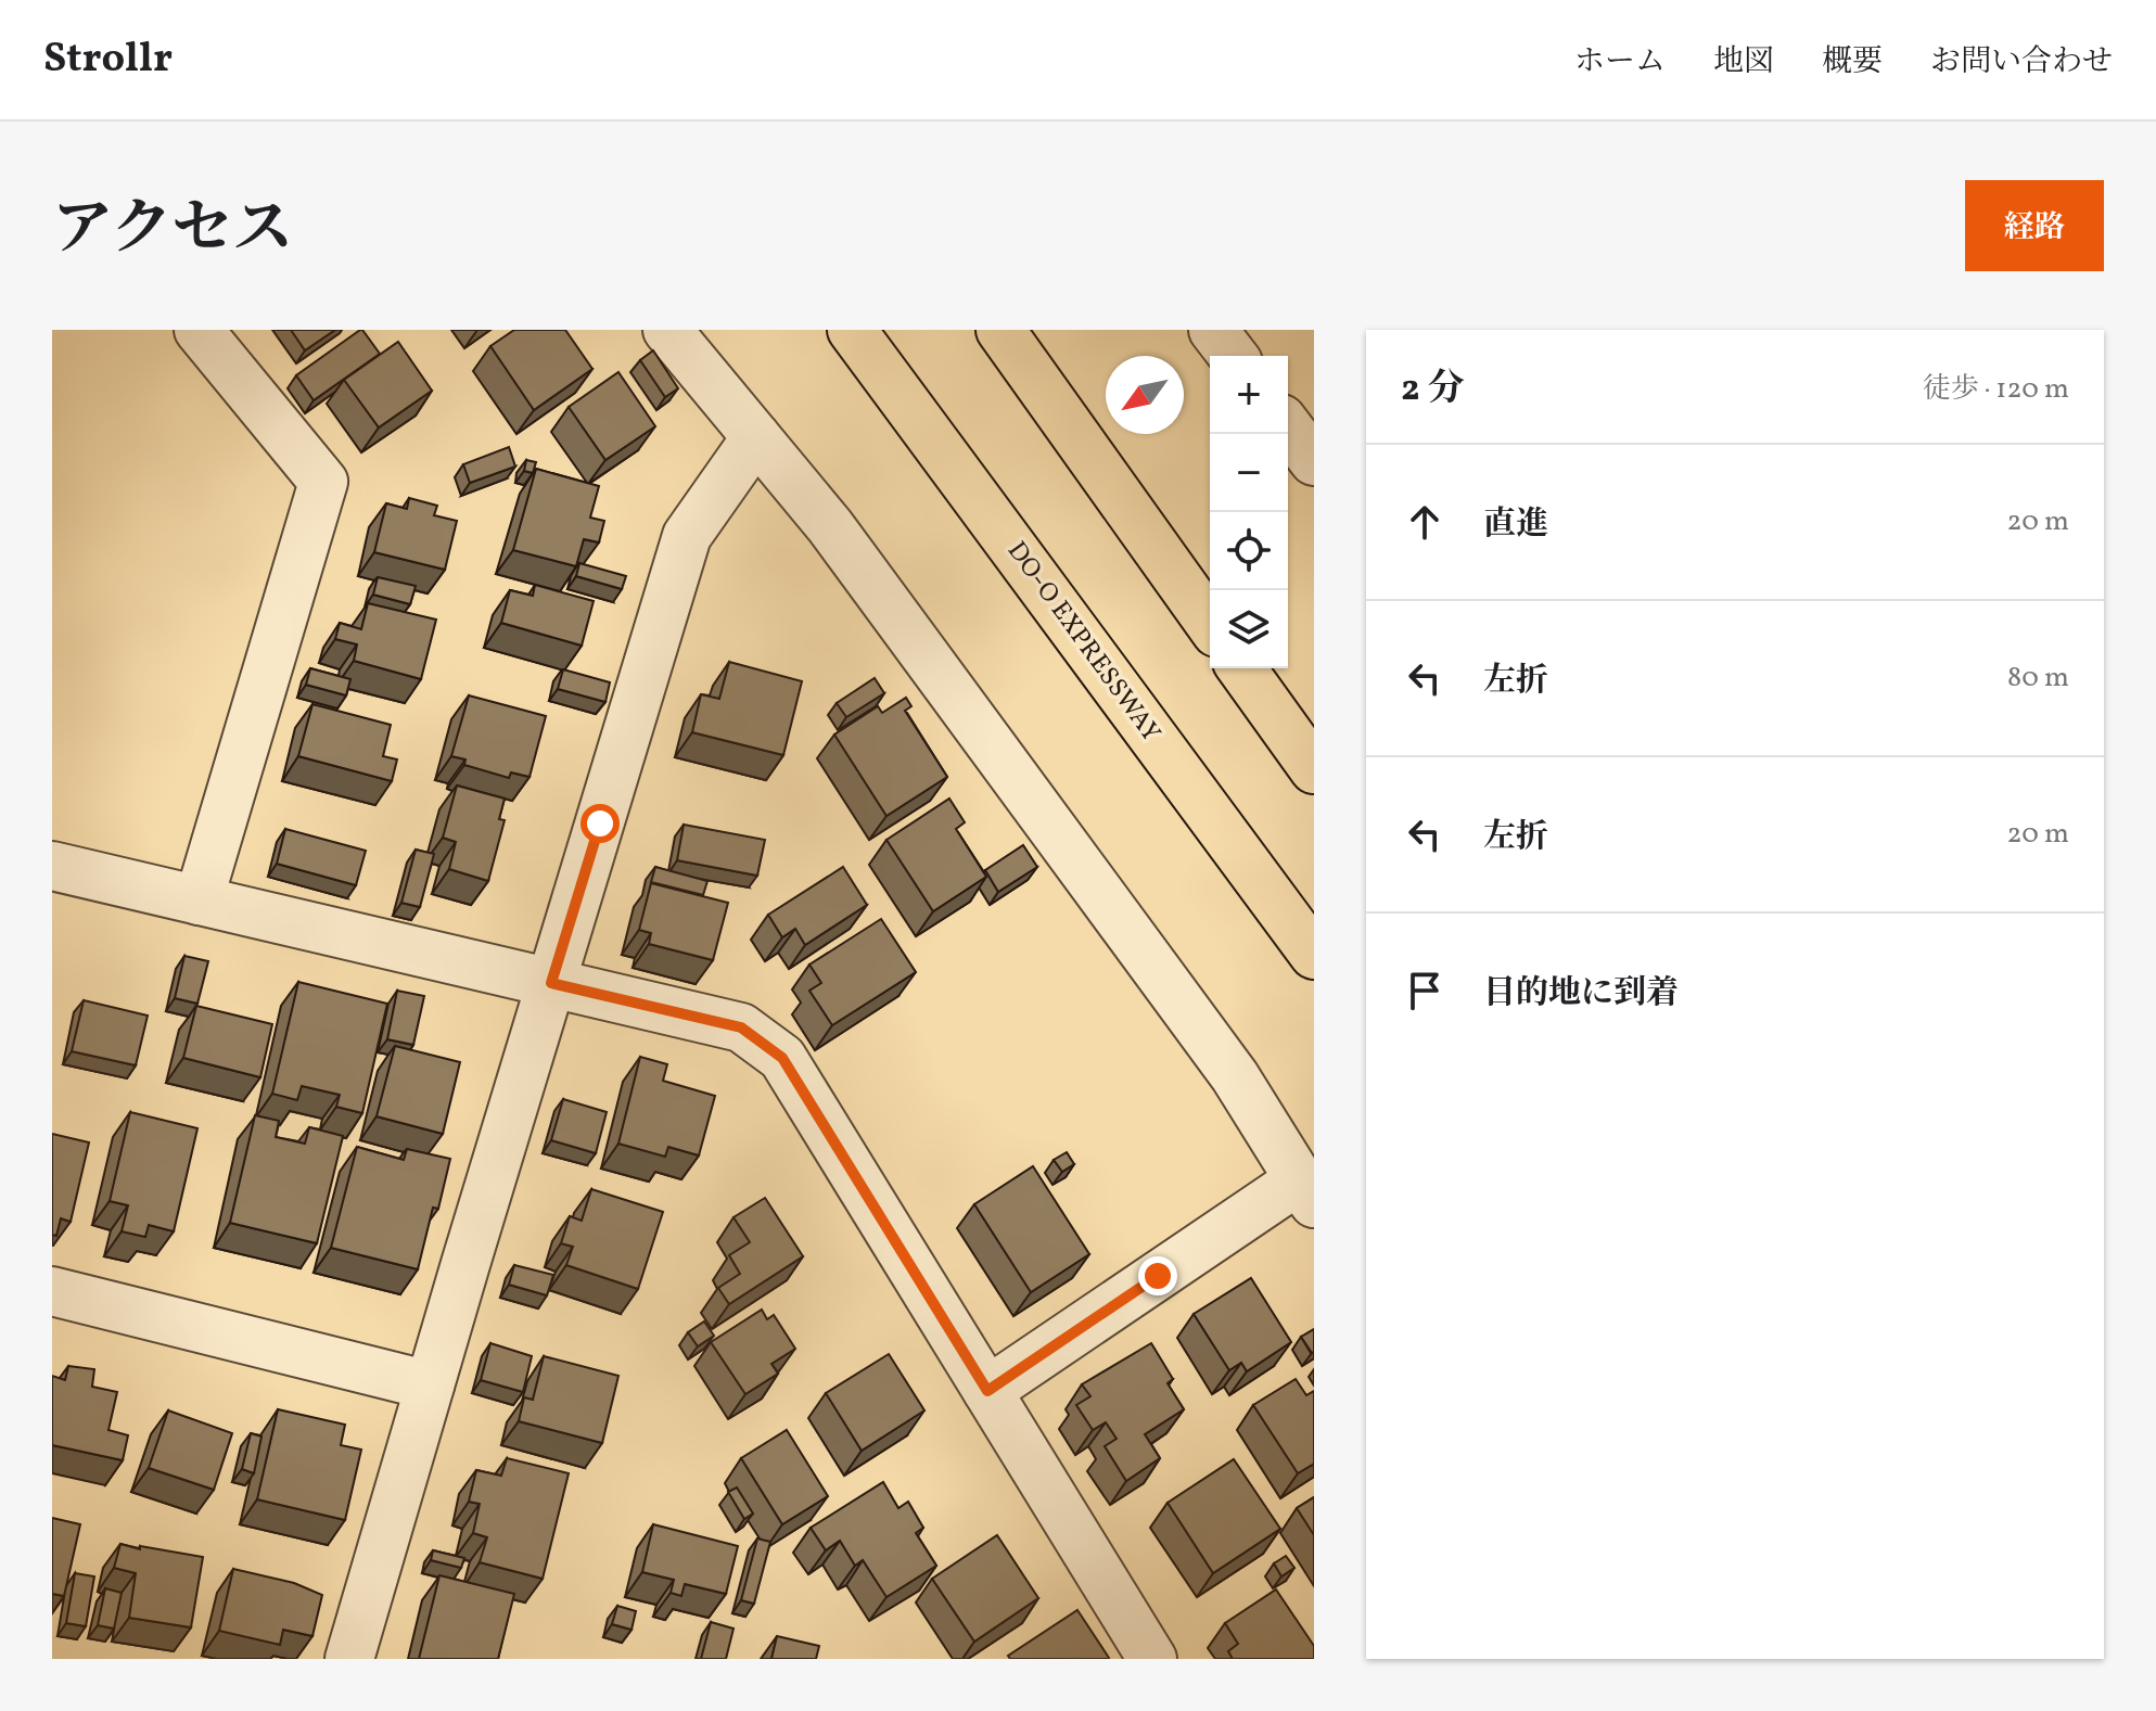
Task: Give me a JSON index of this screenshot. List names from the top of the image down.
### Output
{
  "streets": {
    "highway": ["DO-O EXPRESSWAY"]
  },
  "north": "bottom left",
  "page": {
    "header": "Strollr",
    "nav": [
      "ホーム",
      "地図",
      "概要",
      "お問い合わせ"
    ],
    "title": "アクセス",
    "buttons": "経路",
    "heading": ["2 分", "徒歩 · 120 m"],
    "map_buttons": ["+", "−"],
    "list": [
      ["直進", "20 m"],
      ["左折", "80 m"],
      ["左折", "20 m"],
      "目的地に到着"
    ]
  }
}
